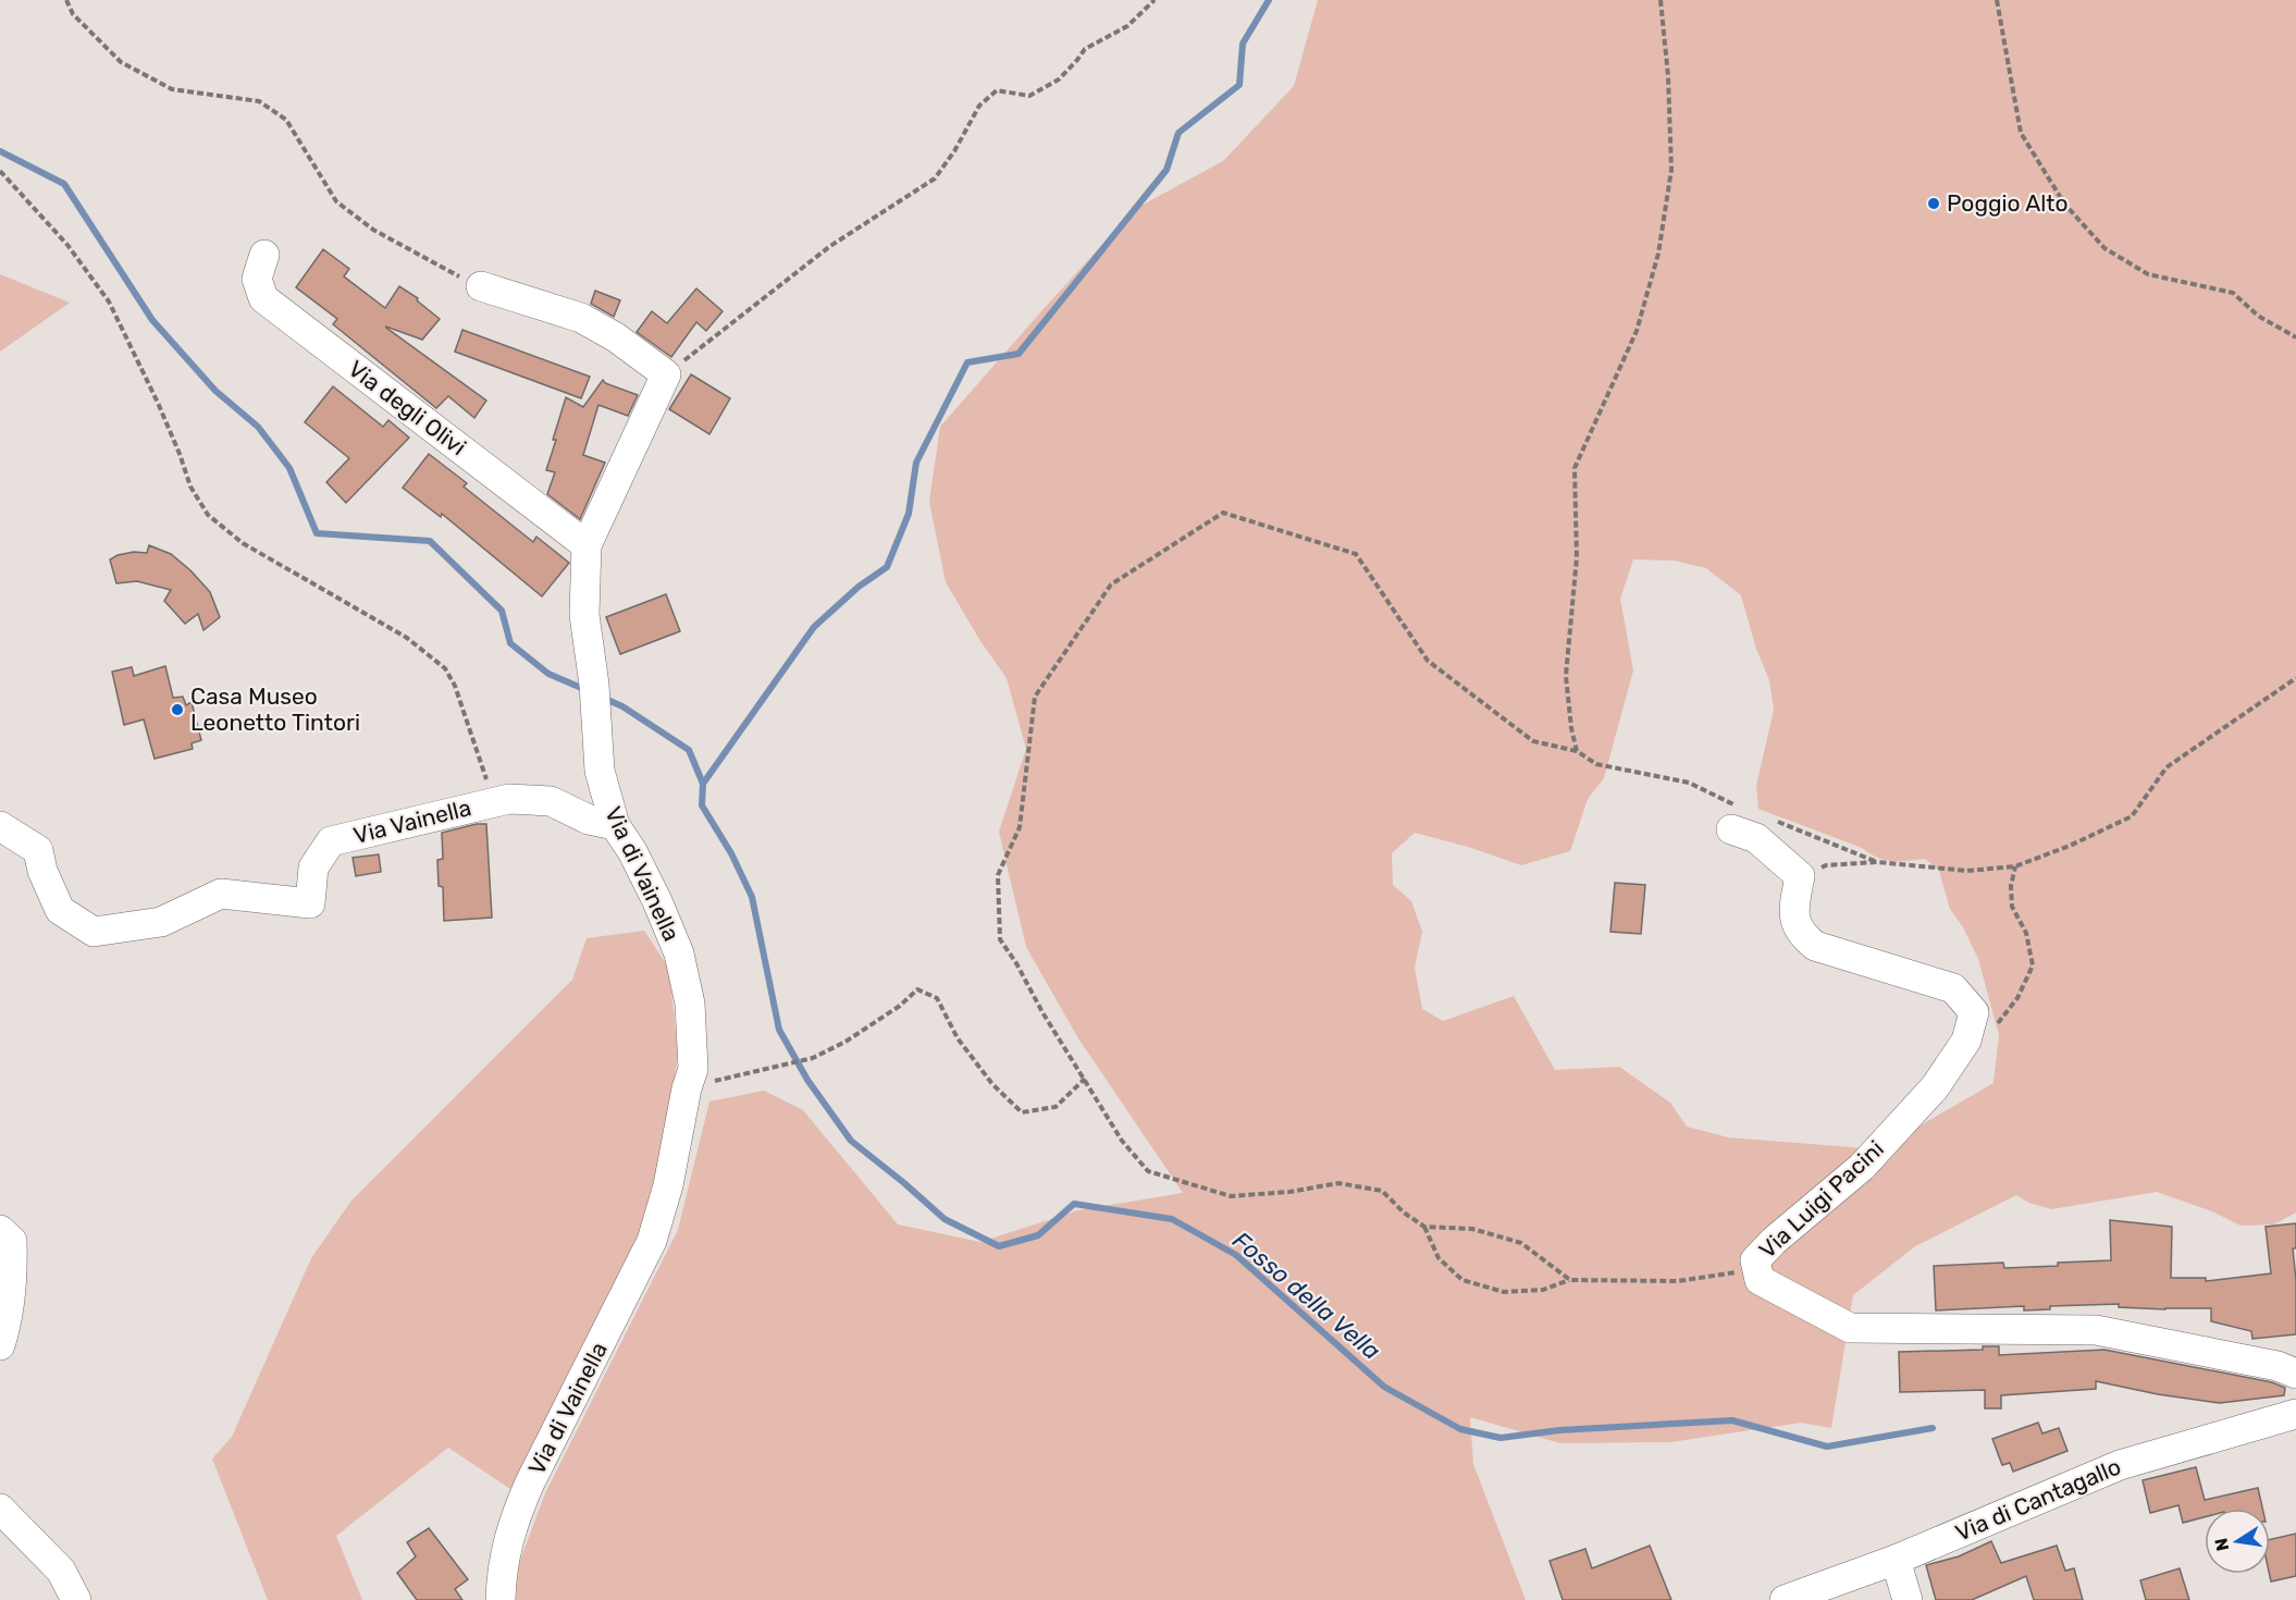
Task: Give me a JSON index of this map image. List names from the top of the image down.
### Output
{
  "streets": {
    "street": [
      "Via degli Olivi",
      "Via Vainella",
      "Via di Vainella",
      "Via Luigi Pacini",
      "Via di Cantagallo"
    ]
  },
  "crossings": [
    ["Via degli Olivi", "Via di Vainella"],
    ["Via Vainella", "Via di Vainella"]
  ],
  "water": ["Fosso della Vella"],
  "places": ["Poggio Alto", "Casa Museo Leonetto Tintori"],
  "north": "left"
}
